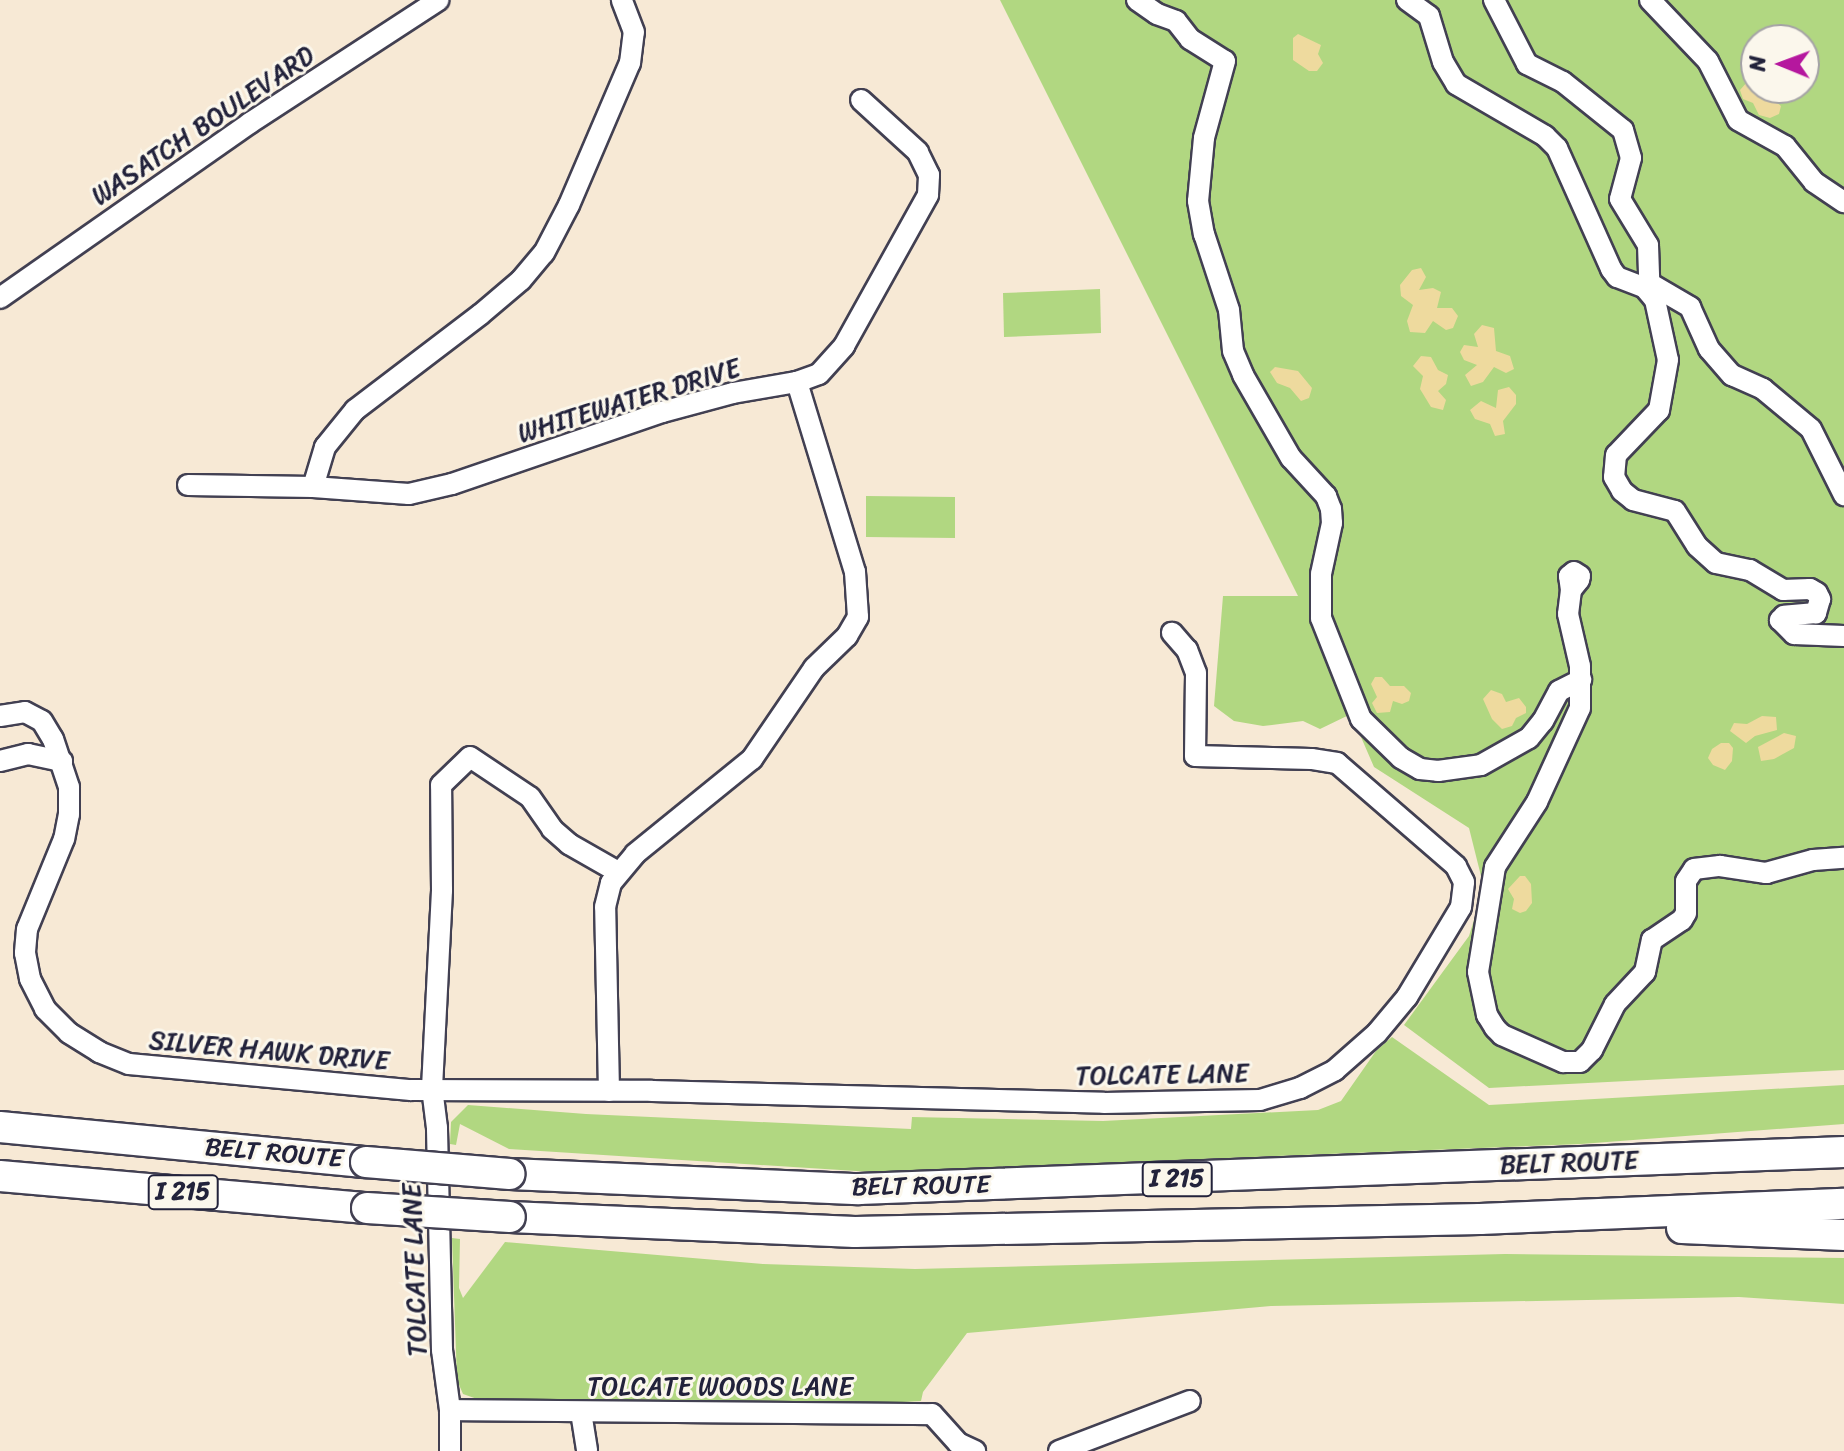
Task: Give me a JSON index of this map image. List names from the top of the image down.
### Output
{
  "streets": {
    "highway": ["BELT ROUTE", "I 215"],
    "street": [
      "WASATCH BOULEVARD",
      "WHITEWATER DRIVE",
      "SILVER HAWK DRIVE",
      "TOLCATE LANE",
      "TOLCATE WOODS LANE"
    ]
  },
  "crossings": [
    ["SILVER HAWK DRIVE", "TOLCATE LANE"],
    ["TOLCATE LANE", "TOLCATE WOODS LANE"]
  ],
  "north": "left"
}
